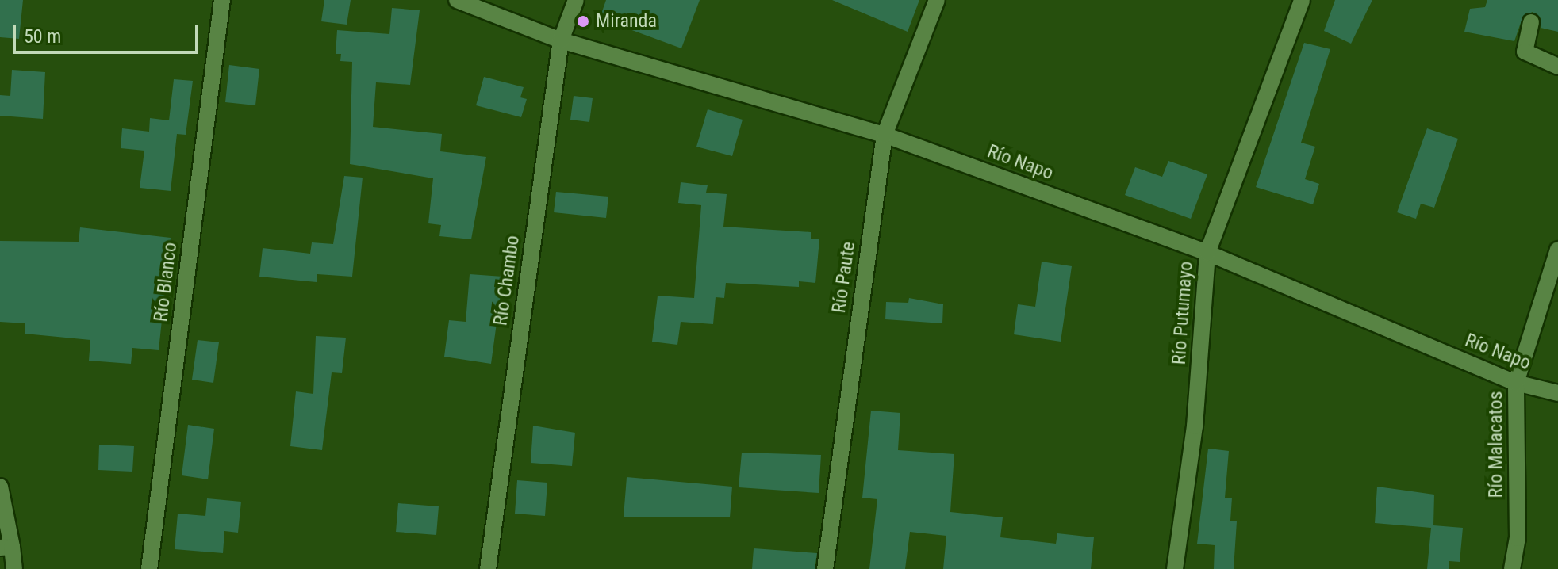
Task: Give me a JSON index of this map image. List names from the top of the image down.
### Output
{
  "streets": {
    "street": [
      "Río Napo",
      "Río Paute",
      "Río Chambo",
      "Río Blanco",
      "Río Putumayo",
      "Río Malacatos"
    ]
  },
  "crossings": [
    ["Río Napo", "Río Paute"],
    ["Río Napo", "Río Chambo"],
    ["Río Napo", "Río Putumayo"],
    ["Río Napo", "Río Malacatos"]
  ],
  "places": ["Miranda"],
  "scale_bar": "50 m"
}
